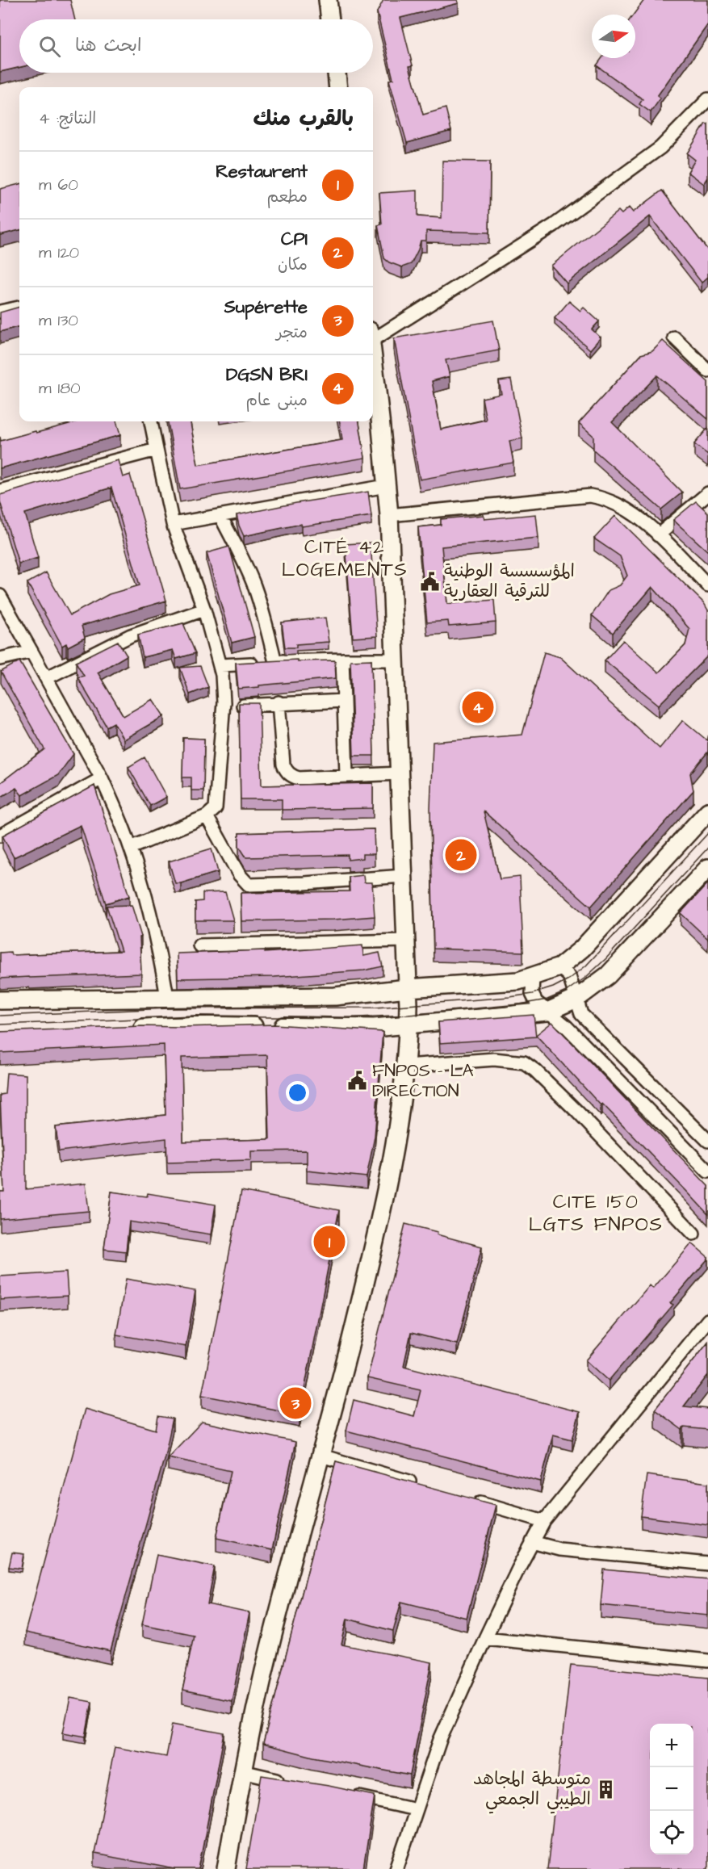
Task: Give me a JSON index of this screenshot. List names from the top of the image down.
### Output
{
  "districts": ["CITÉ 42 LOGEMENTS", "CITE 150 LGTS FNPOS"],
  "places": {
    "public building": ["المؤسسسة الوطنية للترقية العقارية", "FNPOS - LA DIRECTION"],
    "building": ["متوسطة المجاهد الطيبي الجمعي"]
  },
  "north": "right",
  "page": {
    "search": "ابحث هنا",
    "heading": ["بالقرب منك", "النتائج: 4"],
    "list": [
      {
        "mark": "1",
        "name": "Restaurent",
        "note": "مطعم",
        "value": "60 m"
      },
      {
        "mark": "2",
        "name": "CPI",
        "note": "مكان",
        "value": "120 m"
      },
      {
        "mark": "3",
        "name": "Supérette",
        "note": "متجر",
        "value": "130 m"
      },
      {
        "mark": "4",
        "name": "DGSN BRI",
        "note": "مبنى عام",
        "value": "180 m"
      }
    ],
    "pins": [
      "4",
      "2",
      "1",
      "3"
    ],
    "map_buttons": ["+", "−"]
  }
}
